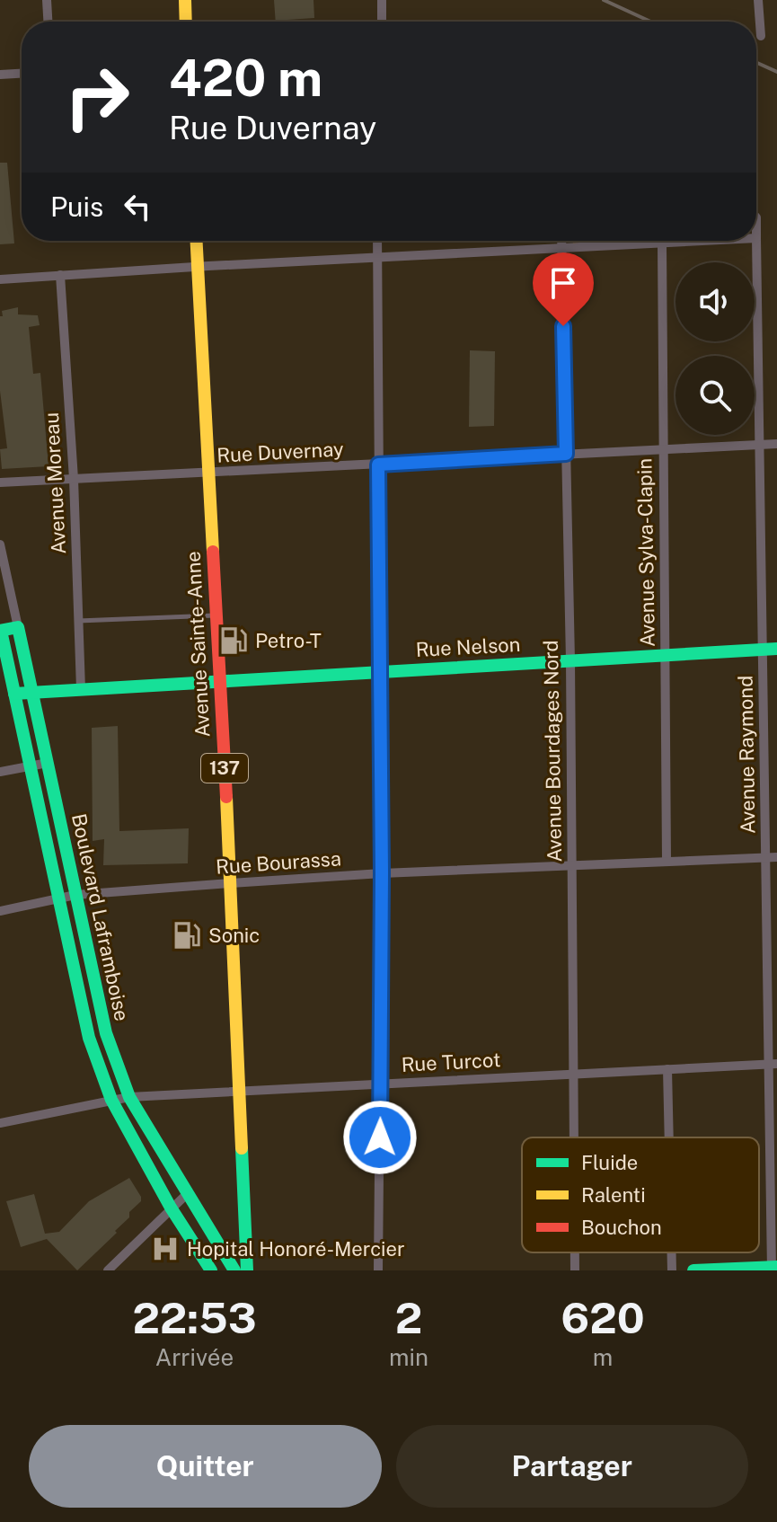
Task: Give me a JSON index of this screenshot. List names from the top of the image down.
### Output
{
  "streets": {
    "street": [
      "Rue Duvernay",
      "Avenue Moreau",
      "Avenue Sylva-Clapin",
      "Avenue Sainte-Anne",
      "Rue Nelson",
      "Avenue Bourdages Nord",
      "Avenue Raymond",
      "137",
      "Rue Bourassa",
      "Boulevard Laframboise",
      "Rue Turcot"
    ]
  },
  "crossings": [
    ["Rue Duvernay", "Avenue Moreau"],
    ["Rue Duvernay", "Avenue Sylva-Clapin"],
    ["Rue Duvernay", "Avenue Sainte-Anne"],
    ["Rue Duvernay", "Avenue Bourdages Nord"],
    ["Rue Duvernay", "Avenue Raymond"],
    ["Avenue Moreau", "Rue Nelson"],
    ["Avenue Sylva-Clapin", "Rue Nelson"],
    ["Avenue Sylva-Clapin", "Rue Bourassa"],
    ["Avenue Sainte-Anne", "Rue Nelson"],
    ["Avenue Sainte-Anne", "Rue Bourassa"],
    ["Avenue Sainte-Anne", "Rue Turcot"],
    ["Rue Nelson", "Avenue Bourdages Nord"],
    ["Rue Nelson", "Avenue Raymond"],
    ["Rue Nelson", "Boulevard Laframboise"],
    ["Avenue Bourdages Nord", "Rue Bourassa"],
    ["Avenue Bourdages Nord", "Rue Turcot"],
    ["Avenue Raymond", "Rue Bourassa"],
    ["Avenue Raymond", "Rue Turcot"],
    ["Rue Bourassa", "Boulevard Laframboise"],
    ["Boulevard Laframboise", "Rue Turcot"]
  ],
  "places": {
    "fuel station": ["Petro-T", "Sonic"],
    "hospital": ["Hopital Honoré-Mercier"]
  },
  "legend": ["Fluide", "Ralenti", "Bouchon"],
  "page": {
    "turn": ["420 m", "Rue Duvernay"],
    "then": "Puis",
    "eta": [
      "22:53",
      "Arrivée",
      "2",
      "min",
      "620",
      "m"
    ],
    "buttons": ["Quitter", "Partager"]
  }
}
